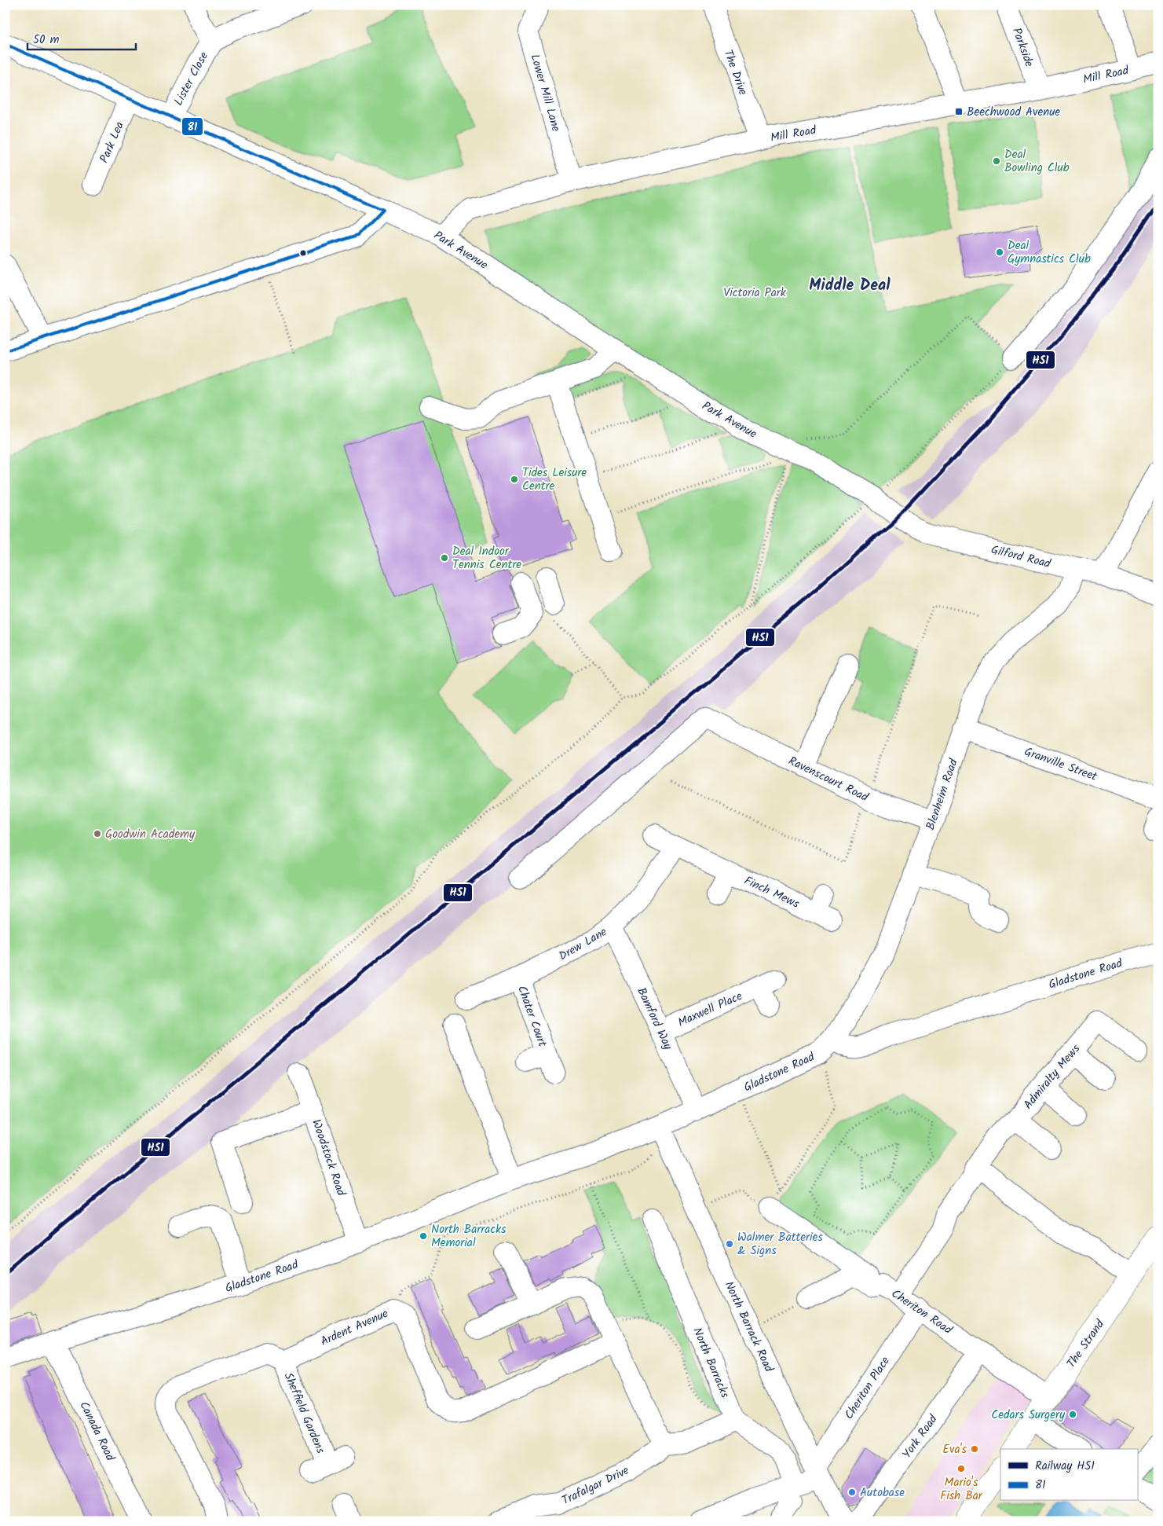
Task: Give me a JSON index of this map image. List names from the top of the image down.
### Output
{
  "streets": {
    "main road": ["The Strand"],
    "street": [
      "Parkside",
      "The Drive",
      "Mill Road",
      "Lister Close",
      "Lower Mill Lane",
      "Park Lea",
      "Park Avenue",
      "Gilford Road",
      "Granville Street",
      "Ravenscourt Road",
      "Blenheim Road",
      "Finch Mews",
      "Drew Lane",
      "Gladstone Road",
      "Maxwell Place",
      "Chater Court",
      "Bamford Way",
      "Admiralty Mews",
      "Woodstock Road",
      "Cheriton Road",
      "North Barrack Road",
      "Ardent Avenue",
      "North Barracks",
      "Cheriton Place",
      "Sheffield Gardens",
      "Canada Road",
      "York Road",
      "Trafalgar Drive"
    ]
  },
  "crossings": [
    ["Parkside", "Mill Road"],
    ["The Drive", "Mill Road"],
    ["Mill Road", "Lower Mill Lane"],
    ["Mill Road", "Park Avenue"],
    ["Lister Close", "Park Avenue"],
    ["Park Lea", "Park Avenue"],
    ["Park Avenue", "Gilford Road"],
    ["Gilford Road", "Blenheim Road"],
    ["Granville Street", "Blenheim Road"],
    ["Ravenscourt Road", "Blenheim Road"],
    ["Blenheim Road", "Gladstone Road"],
    ["Finch Mews", "Drew Lane"],
    ["Drew Lane", "Chater Court"],
    ["Drew Lane", "Bamford Way"],
    ["Gladstone Road", "Bamford Way"],
    ["Gladstone Road", "Woodstock Road"],
    ["Gladstone Road", "North Barrack Road"],
    ["Gladstone Road", "Canada Road"],
    ["Maxwell Place", "Bamford Way"],
    ["Cheriton Road", "The Strand"],
    ["Cheriton Road", "Cheriton Place"],
    ["Cheriton Road", "York Road"],
    ["North Barrack Road", "Cheriton Place"],
    ["Ardent Avenue", "Sheffield Gardens"]
  ],
  "districts": ["Middle Deal"],
  "parks": ["Victoria Park"],
  "places": {
    "transit": ["Beechwood Avenue"],
    "other": [
      "Deal Bowling Club",
      "Deal Gymnastics Club",
      "Tides Leisure Centre",
      "Deal Indoor Tennis Centre",
      "Goodwin Academy",
      "North Barracks Memorial",
      "Walmer Batteries & Signs",
      "Cedars Surgery",
      "Eva's",
      "Mario's Fish Bar",
      "Autobase"
    ]
  },
  "lines": ["transit line 81", "rail line HS1"],
  "legend": ["Railway HS1", "81"],
  "scale_bar": "50 m"
}
